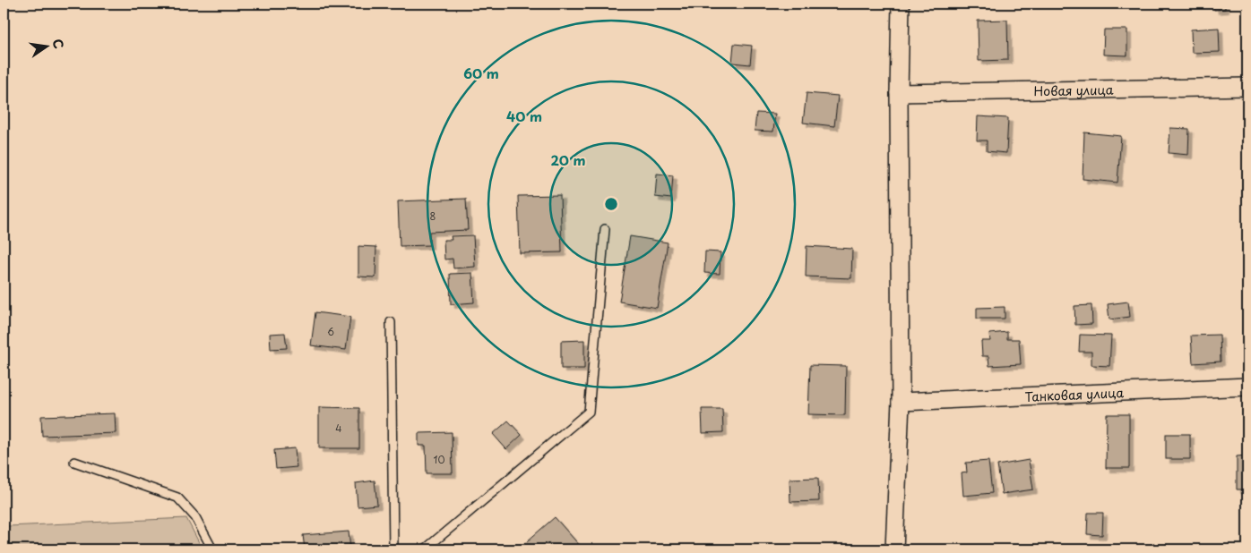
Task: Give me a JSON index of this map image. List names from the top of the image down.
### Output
{
  "streets": {
    "street": ["Новая улица", "Танковая улица"]
  },
  "house_numbers": [
    "8",
    "6",
    "4",
    "10"
  ],
  "north": "right",
  "rings": ["60 m", "40 m", "20 m"]
}
